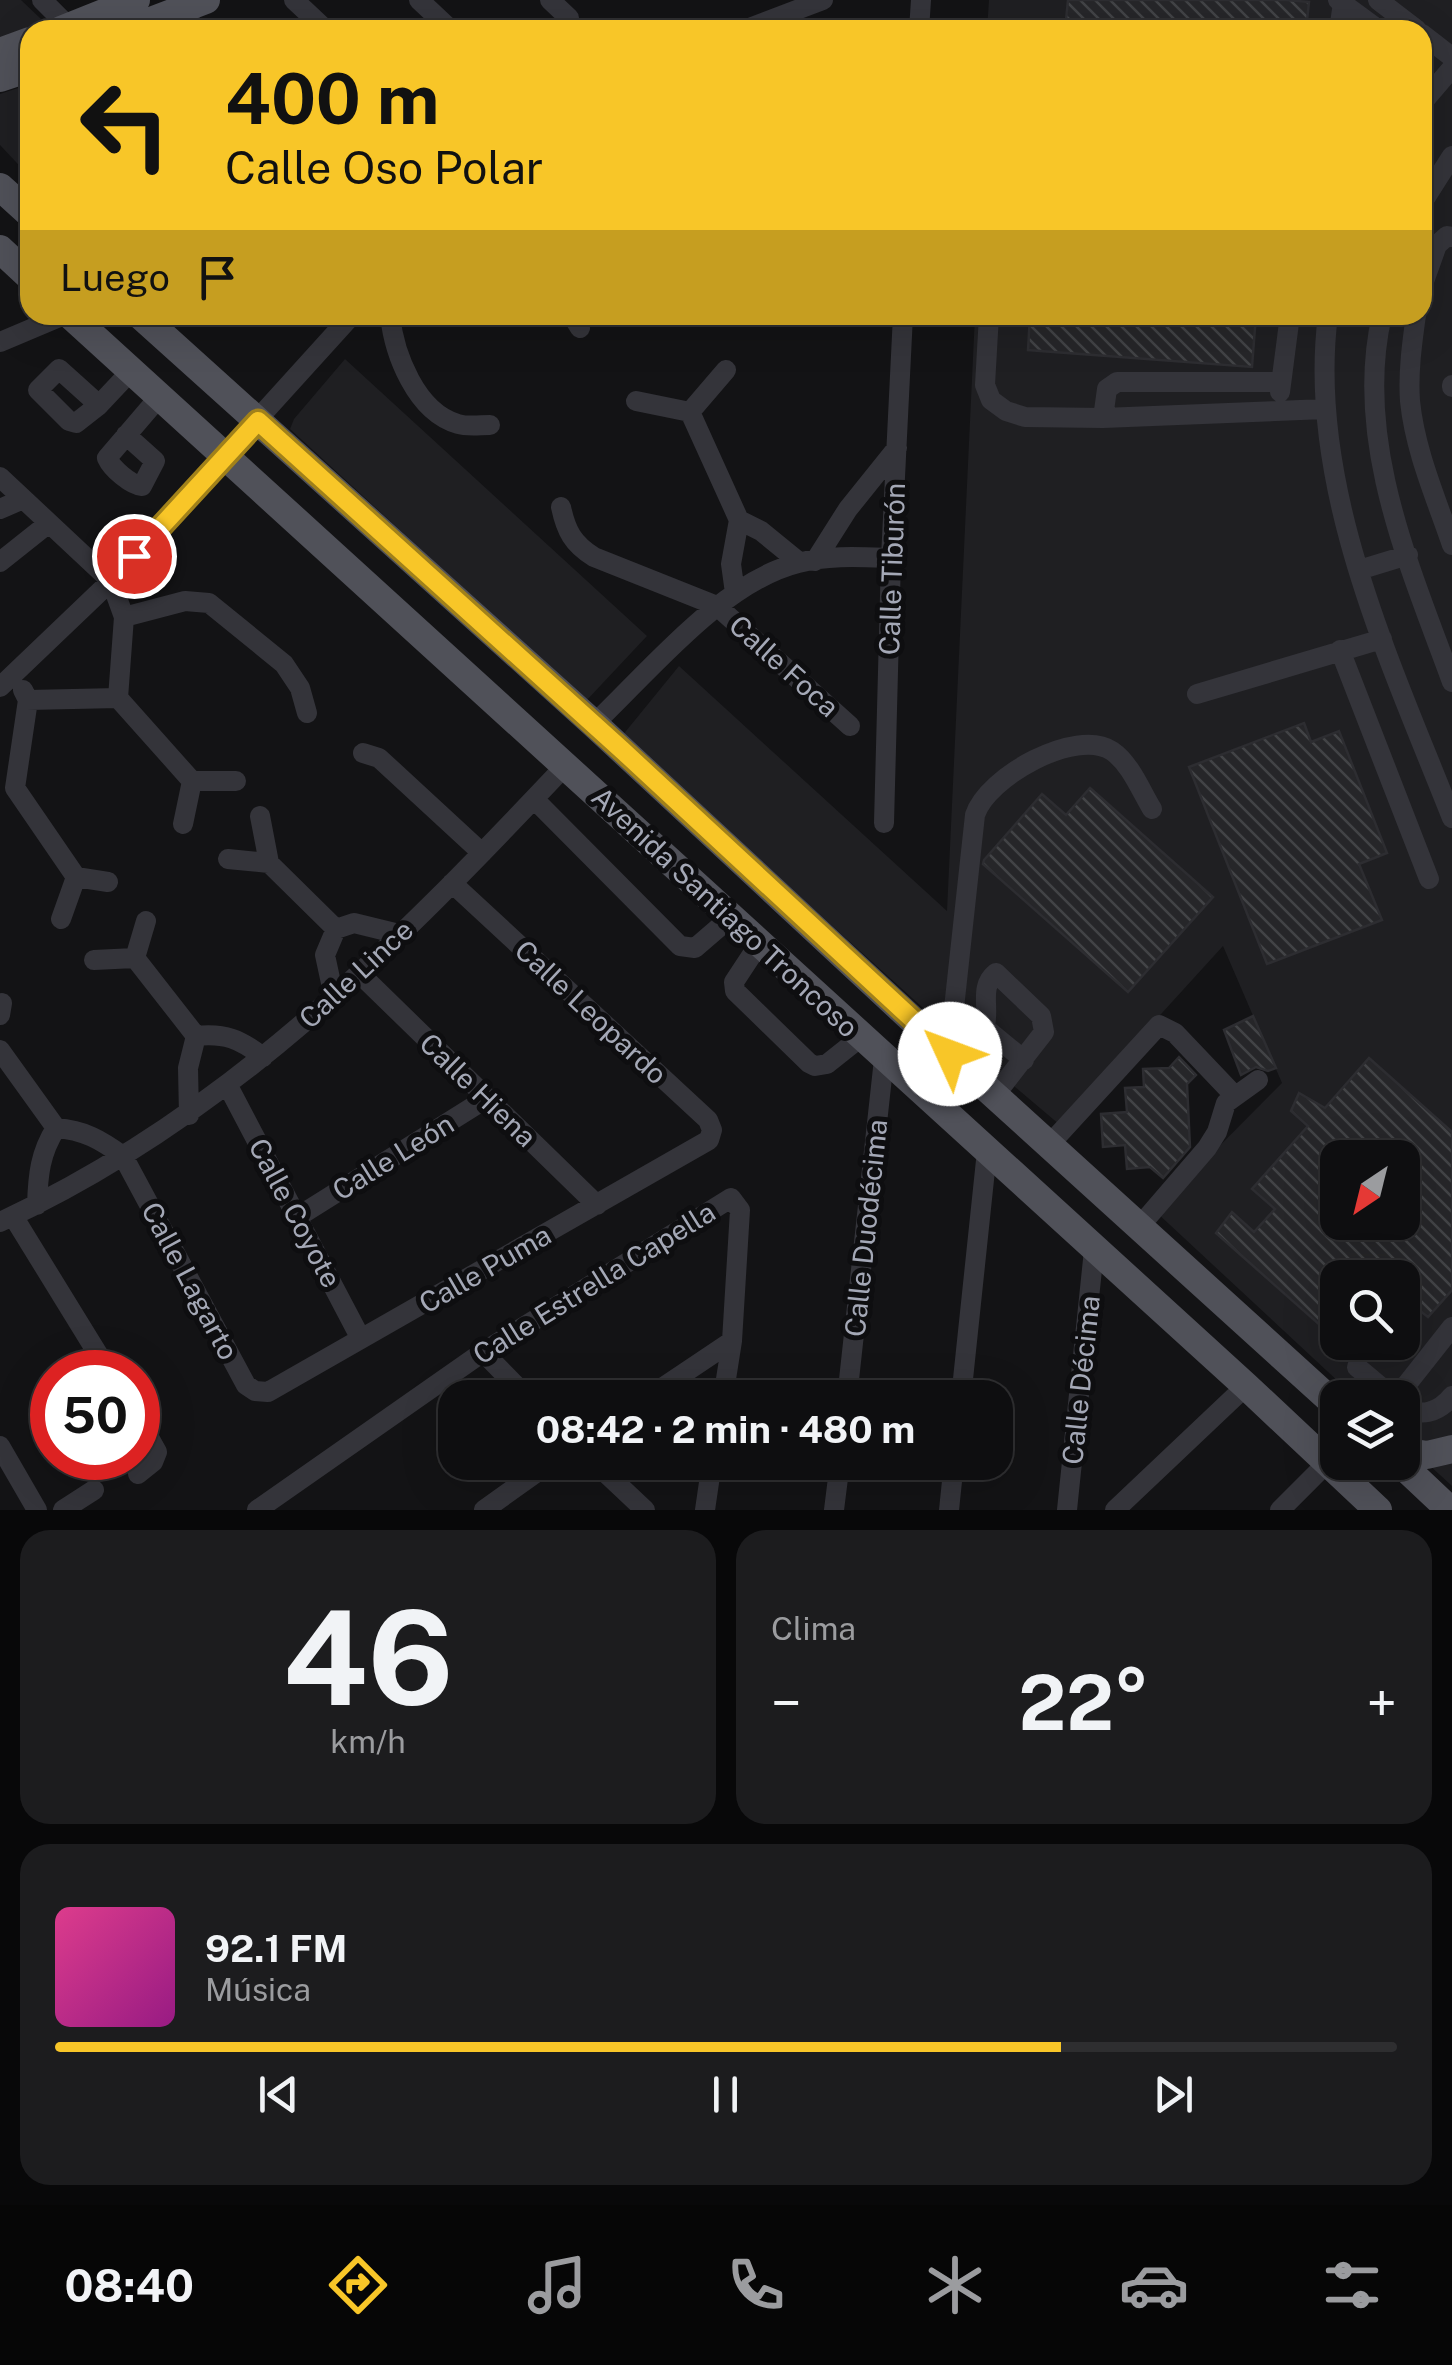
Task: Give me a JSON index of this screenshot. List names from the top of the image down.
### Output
{
  "streets": {
    "main road": ["Avenida Santiago Troncoso"],
    "street": [
      "Calle Tiburón",
      "Calle Foca",
      "Calle Lince",
      "Calle Leopardo",
      "Calle Hiena",
      "Calle León",
      "Calle Coyote",
      "Calle Duodécima",
      "Calle Puma",
      "Calle Lagarto",
      "Calle Estrella Capella",
      "Calle Décima"
    ]
  },
  "crossings": [
    ["Avenida Santiago Troncoso", "Calle Lince"],
    ["Avenida Santiago Troncoso", "Calle Duodécima"],
    ["Avenida Santiago Troncoso", "Calle Décima"],
    ["Calle Lince", "Calle Leopardo"],
    ["Calle Lince", "Calle Hiena"],
    ["Calle Lince", "Calle Coyote"],
    ["Calle Lince", "Calle Lagarto"],
    ["Calle Leopardo", "Calle Puma"],
    ["Calle Hiena", "Calle León"],
    ["Calle Hiena", "Calle Puma"],
    ["Calle León", "Calle Coyote"],
    ["Calle Coyote", "Calle Puma"],
    ["Calle Puma", "Calle Lagarto"]
  ],
  "north": "bottom left",
  "page": {
    "turn": ["400 m", "Calle Oso Polar"],
    "then": "Luego",
    "limit": "50",
    "trip": "08:42 · 2 min · 480 m",
    "tile": [
      ["46", "km/h"],
      "Clima"
    ],
    "heat": ["−", "22°", "+"],
    "song": ["92.1 FM", "Música"],
    "tabs": "08:40"
  }
}
